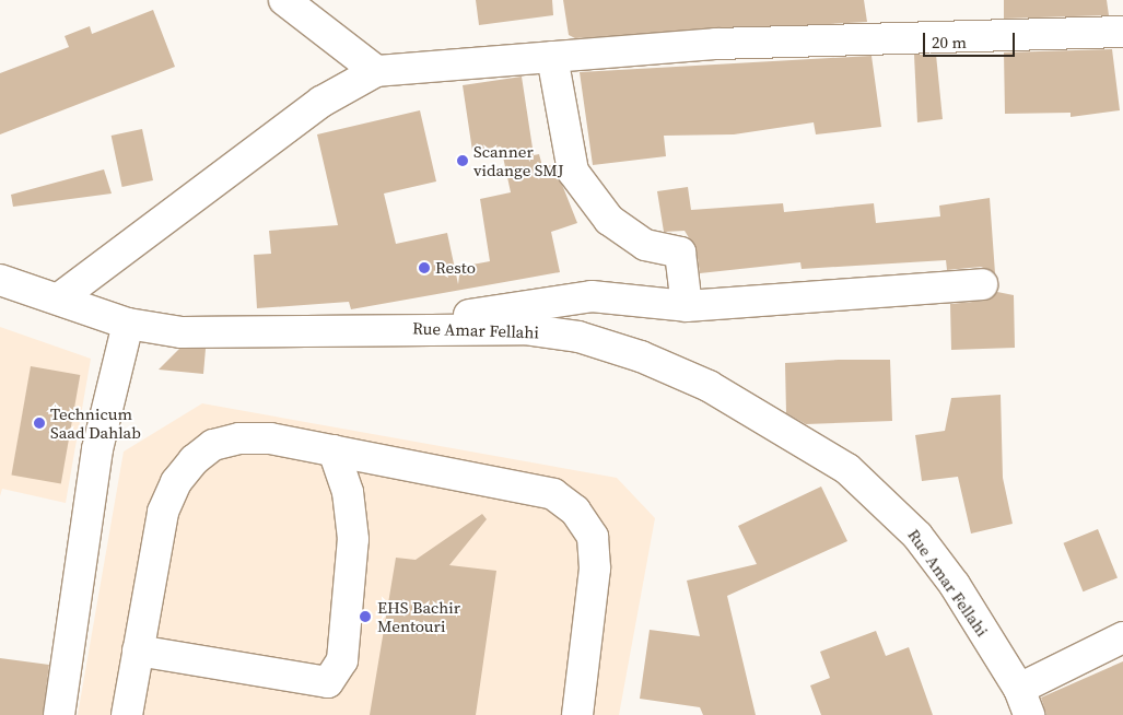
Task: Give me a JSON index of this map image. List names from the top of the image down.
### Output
{
  "streets": {
    "street": ["Rue Amar Fellahi"]
  },
  "places": [
    "Scanner vidange SMJ",
    "Resto",
    "Technicum Saad Dahlab",
    "EHS Bachir Mentouri"
  ],
  "scale_bar": "20 m"
}
